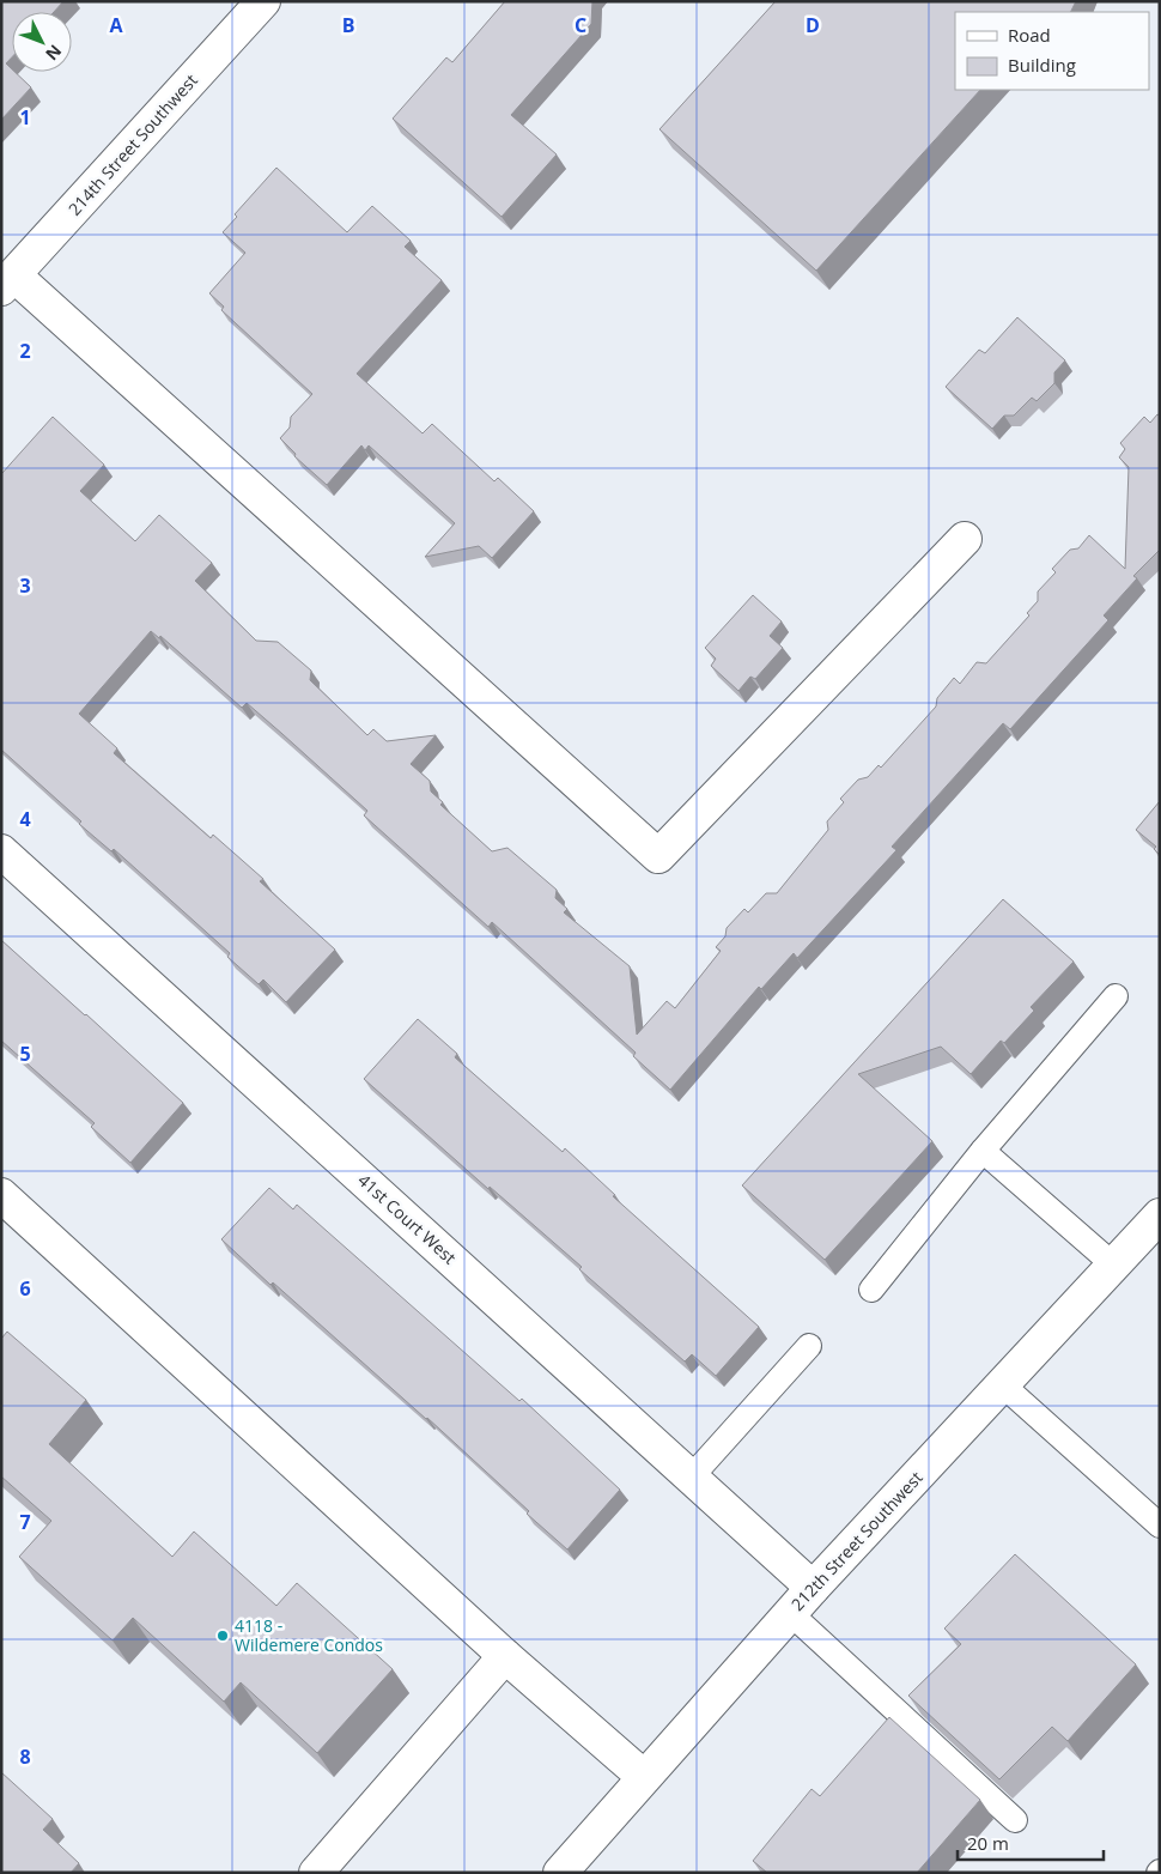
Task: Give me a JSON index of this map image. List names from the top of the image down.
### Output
{
  "streets": {
    "street": ["214th Street Southwest", "41st Court West", "212th Street Southwest"]
  },
  "crossings": [
    ["41st Court West", "212th Street Southwest"]
  ],
  "places": ["4118 - Wildemere Condos"],
  "legend": ["Road", "Building"],
  "scale_bar": "20 m",
  "north": "bottom right",
  "grid": {
    "columns": [
      "A",
      "B",
      "C",
      "D"
    ],
    "rows": [
      "1",
      "2",
      "3",
      "4",
      "5",
      "6",
      "7",
      "8"
    ]
  }
}
